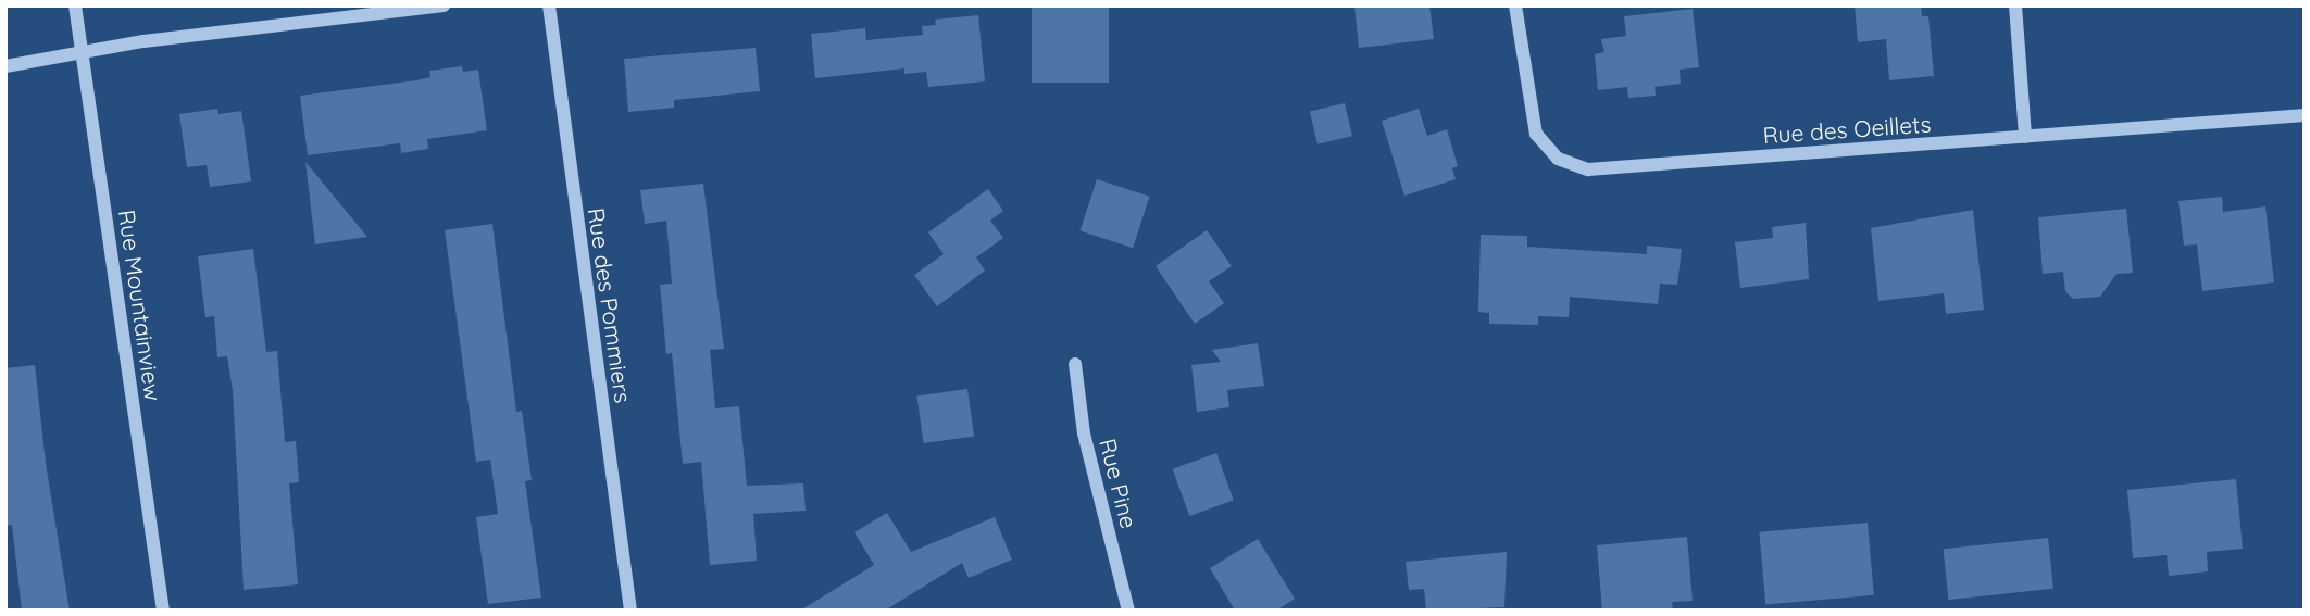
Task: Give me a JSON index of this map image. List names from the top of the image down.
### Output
{
  "streets": {
    "street": [
      "Rue des Oeillets",
      "Rue Mountainview",
      "Rue des Pommiers",
      "Rue Pine"
    ]
  }
}
